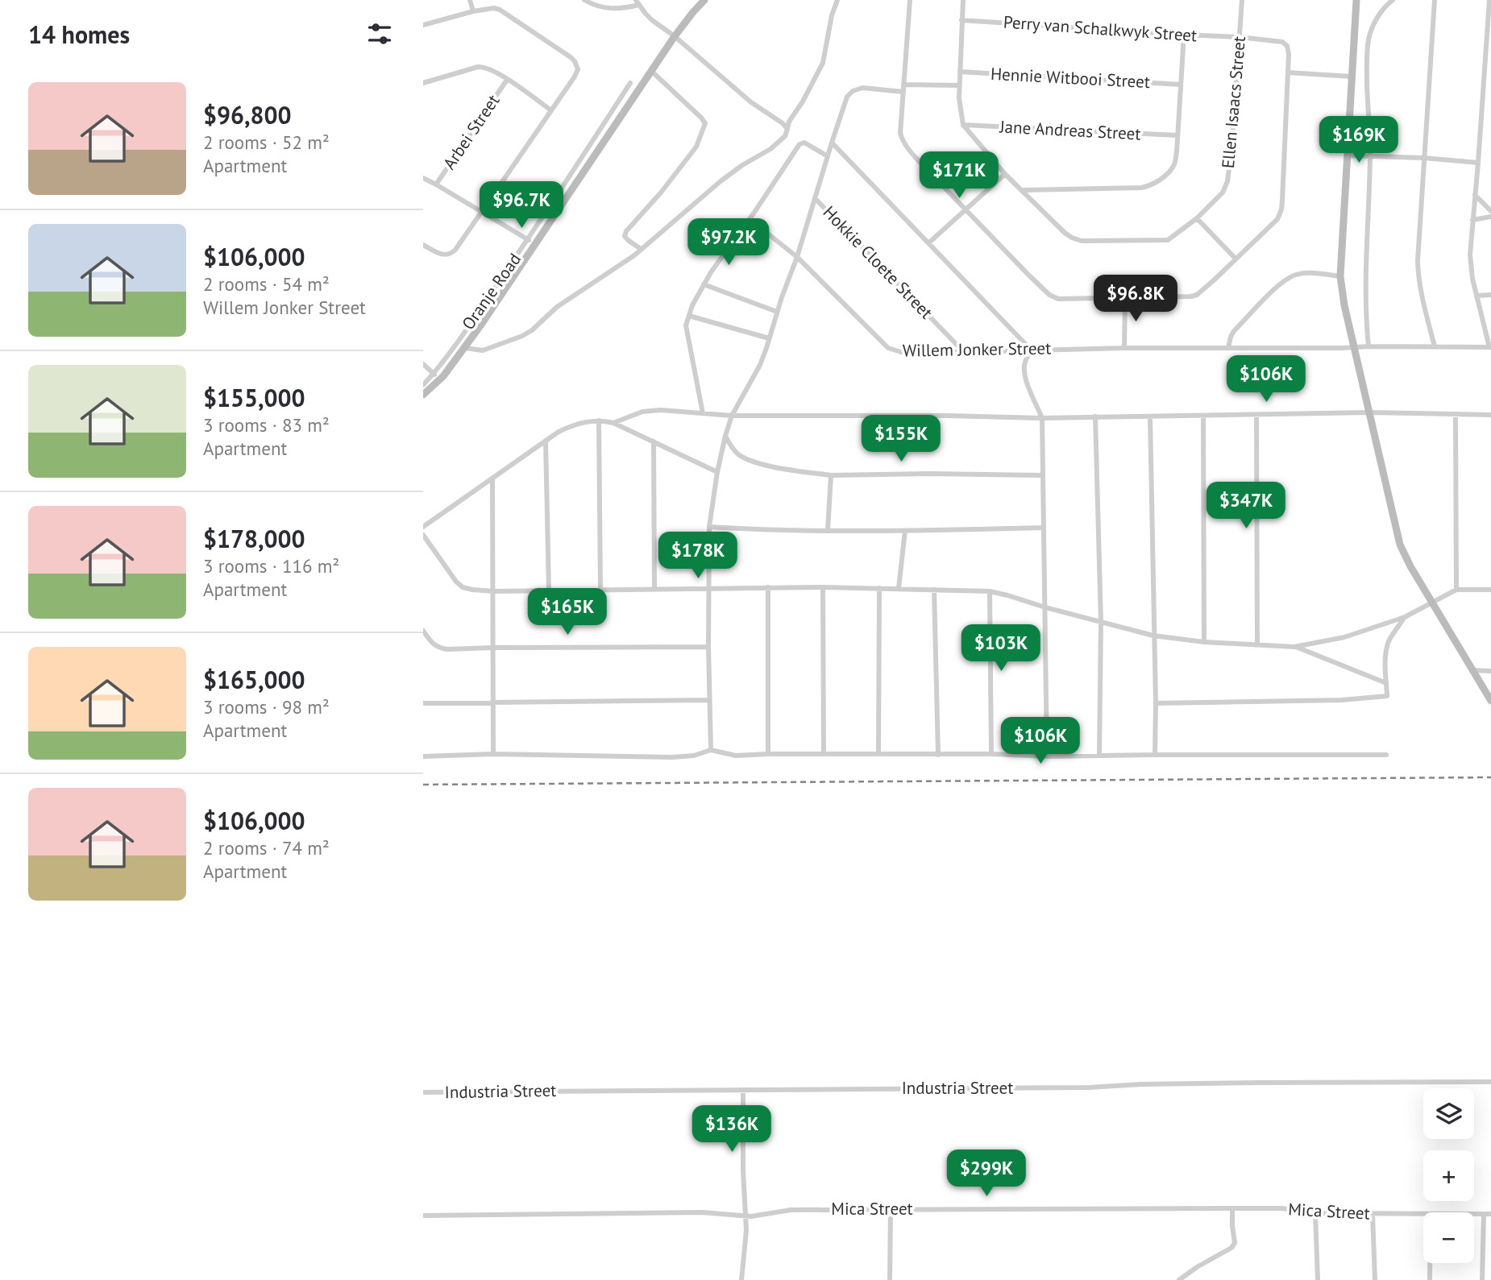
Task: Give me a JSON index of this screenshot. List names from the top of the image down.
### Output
{
  "streets": {
    "street": [
      "Perry van Schalkwyk Street",
      "Hennie Witbooi Street",
      "Ellen Isaacs Street",
      "Jane Andreas Street",
      "Arbei Street",
      "Hokkie Cloete Street",
      "Oranje Road",
      "Willem Jonker Street",
      "Industria Street",
      "Mica Street"
    ]
  },
  "crossings": [
    ["Perry van Schalkwyk Street", "Ellen Isaacs Street"],
    ["Ellen Isaacs Street", "Jane Andreas Street"],
    ["Hokkie Cloete Street", "Willem Jonker Street"]
  ],
  "page": {
    "heading": "14 homes",
    "list": [
      {
        "name": "$96,800",
        "note": "2 rooms · 52 m² · Apartment"
      },
      {
        "name": "$106,000",
        "note": "2 rooms · 54 m² · Willem Jonker Street"
      },
      {
        "name": "$155,000",
        "note": "3 rooms · 83 m² · Apartment"
      },
      {
        "name": "$178,000",
        "note": "3 rooms · 116 m² · Apartment"
      },
      {
        "name": "$165,000",
        "note": "3 rooms · 98 m² · Apartment"
      },
      {
        "name": "$106,000",
        "note": "2 rooms · 74 m² · Apartment"
      }
    ],
    "price": [
      "$169K",
      "$171K",
      "$96.7K",
      "$97.2K",
      "$96.8K",
      "$106K",
      "$155K",
      "$347K",
      "$178K",
      "$165K",
      "$103K",
      "$106K",
      "$136K",
      "$299K"
    ],
    "map_buttons": ["+", "−"]
  }
}
